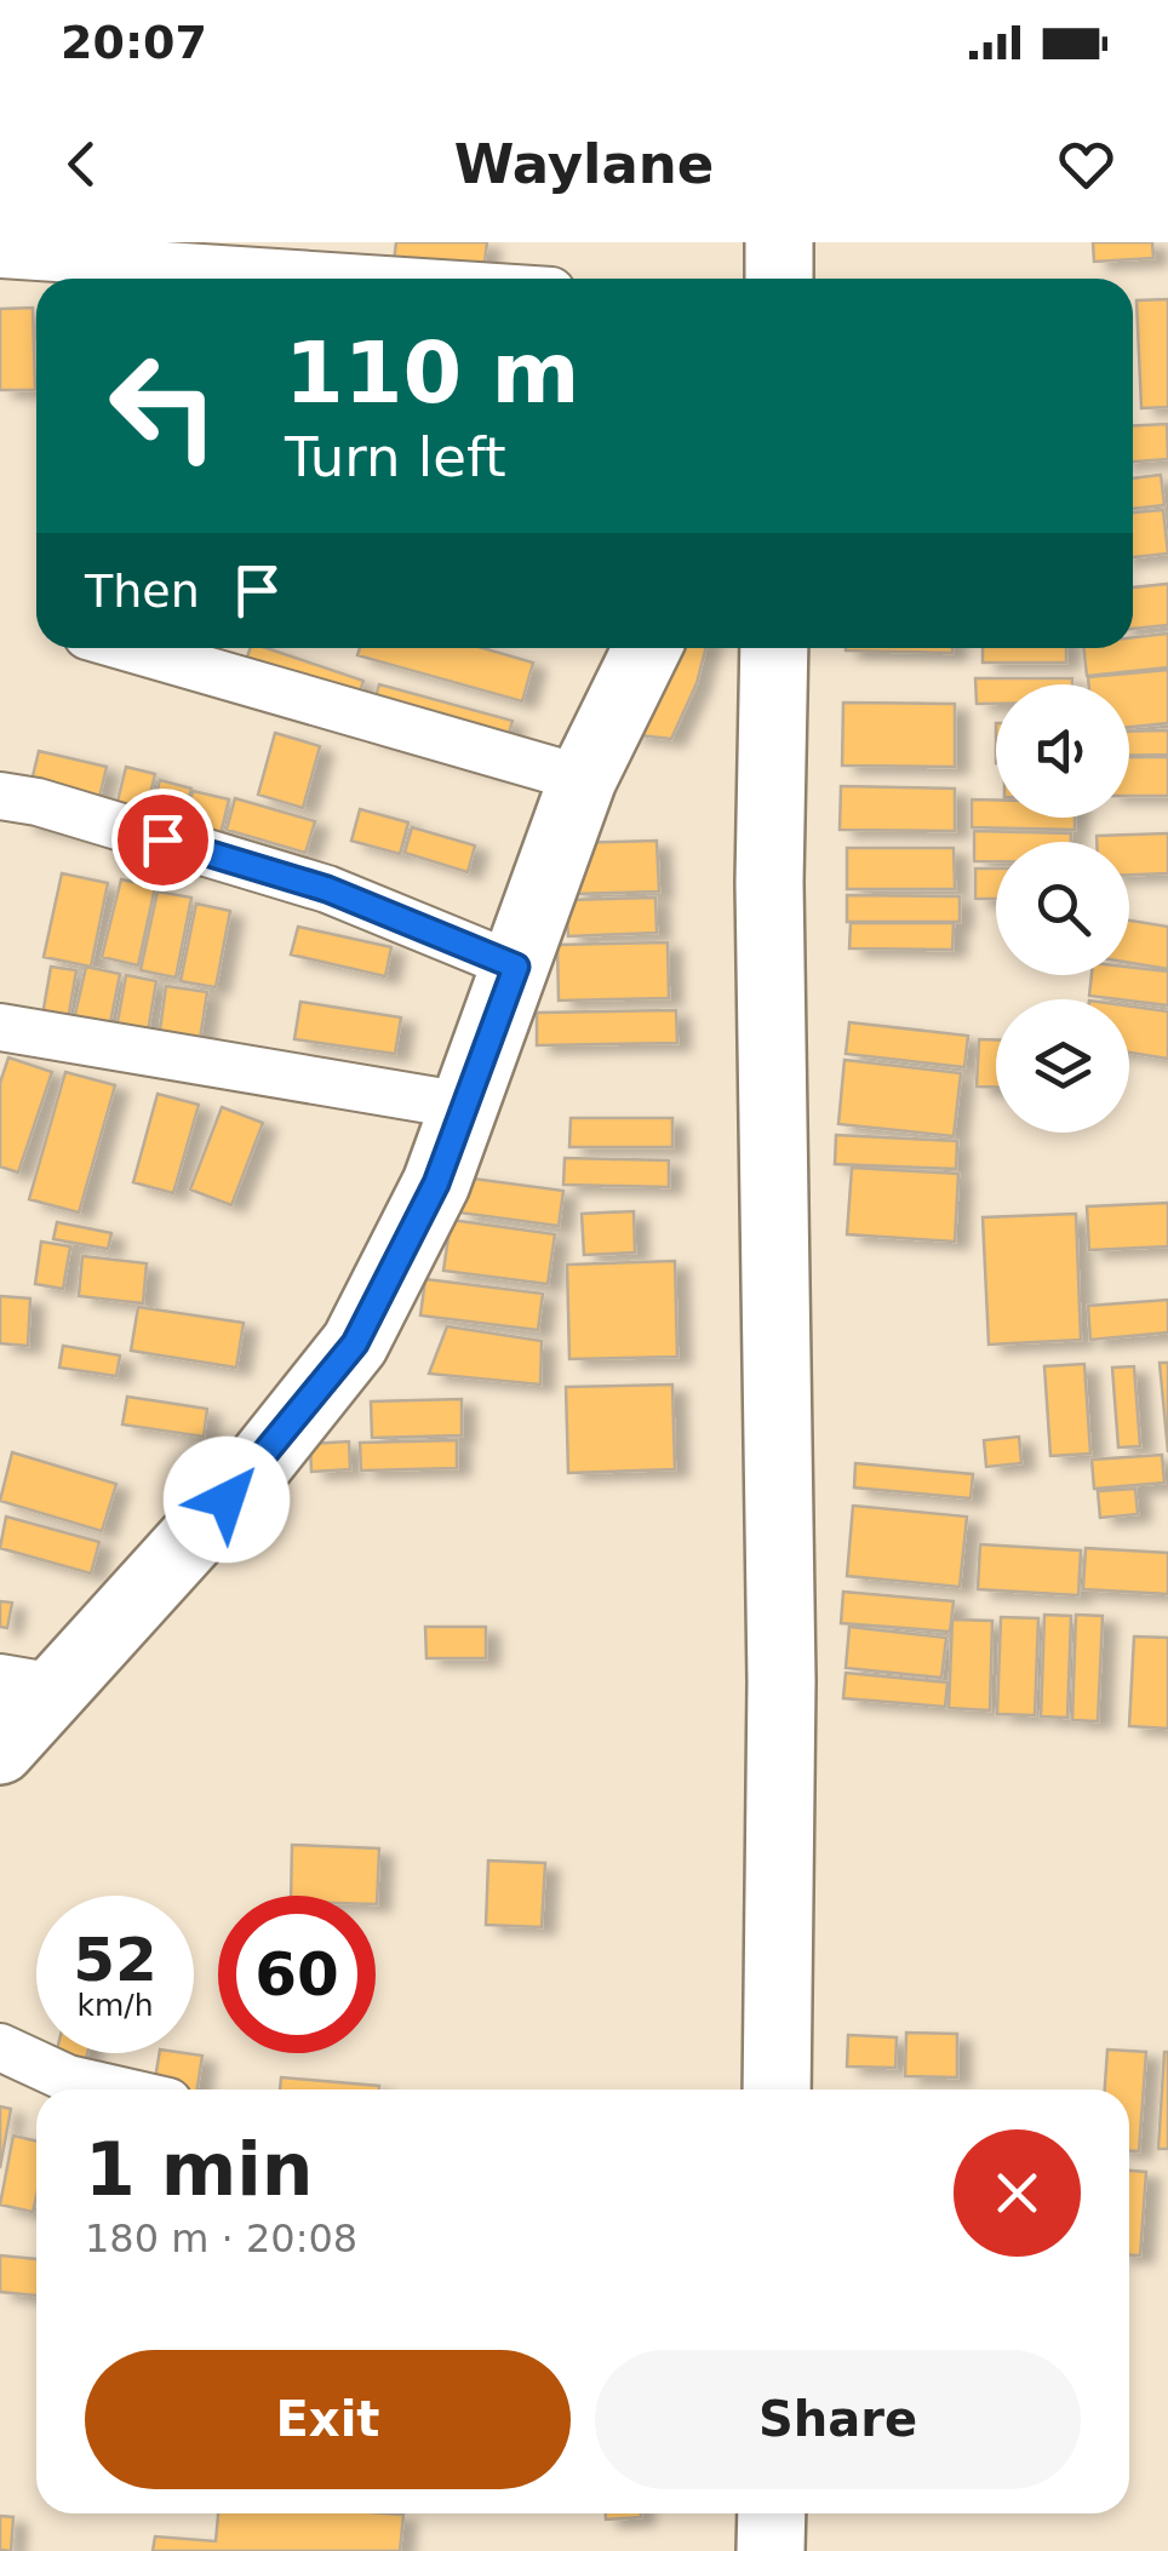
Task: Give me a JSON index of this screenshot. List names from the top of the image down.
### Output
{
  "page": {
    "status": "20:07",
    "header": "Waylane",
    "turn": ["110 m", "Turn left"],
    "then": "Then",
    "speed": "52 km/h",
    "limit": "60",
    "heading": ["1 min", "180 m · 20:08"],
    "buttons": ["Exit", "Share"]
  }
}
